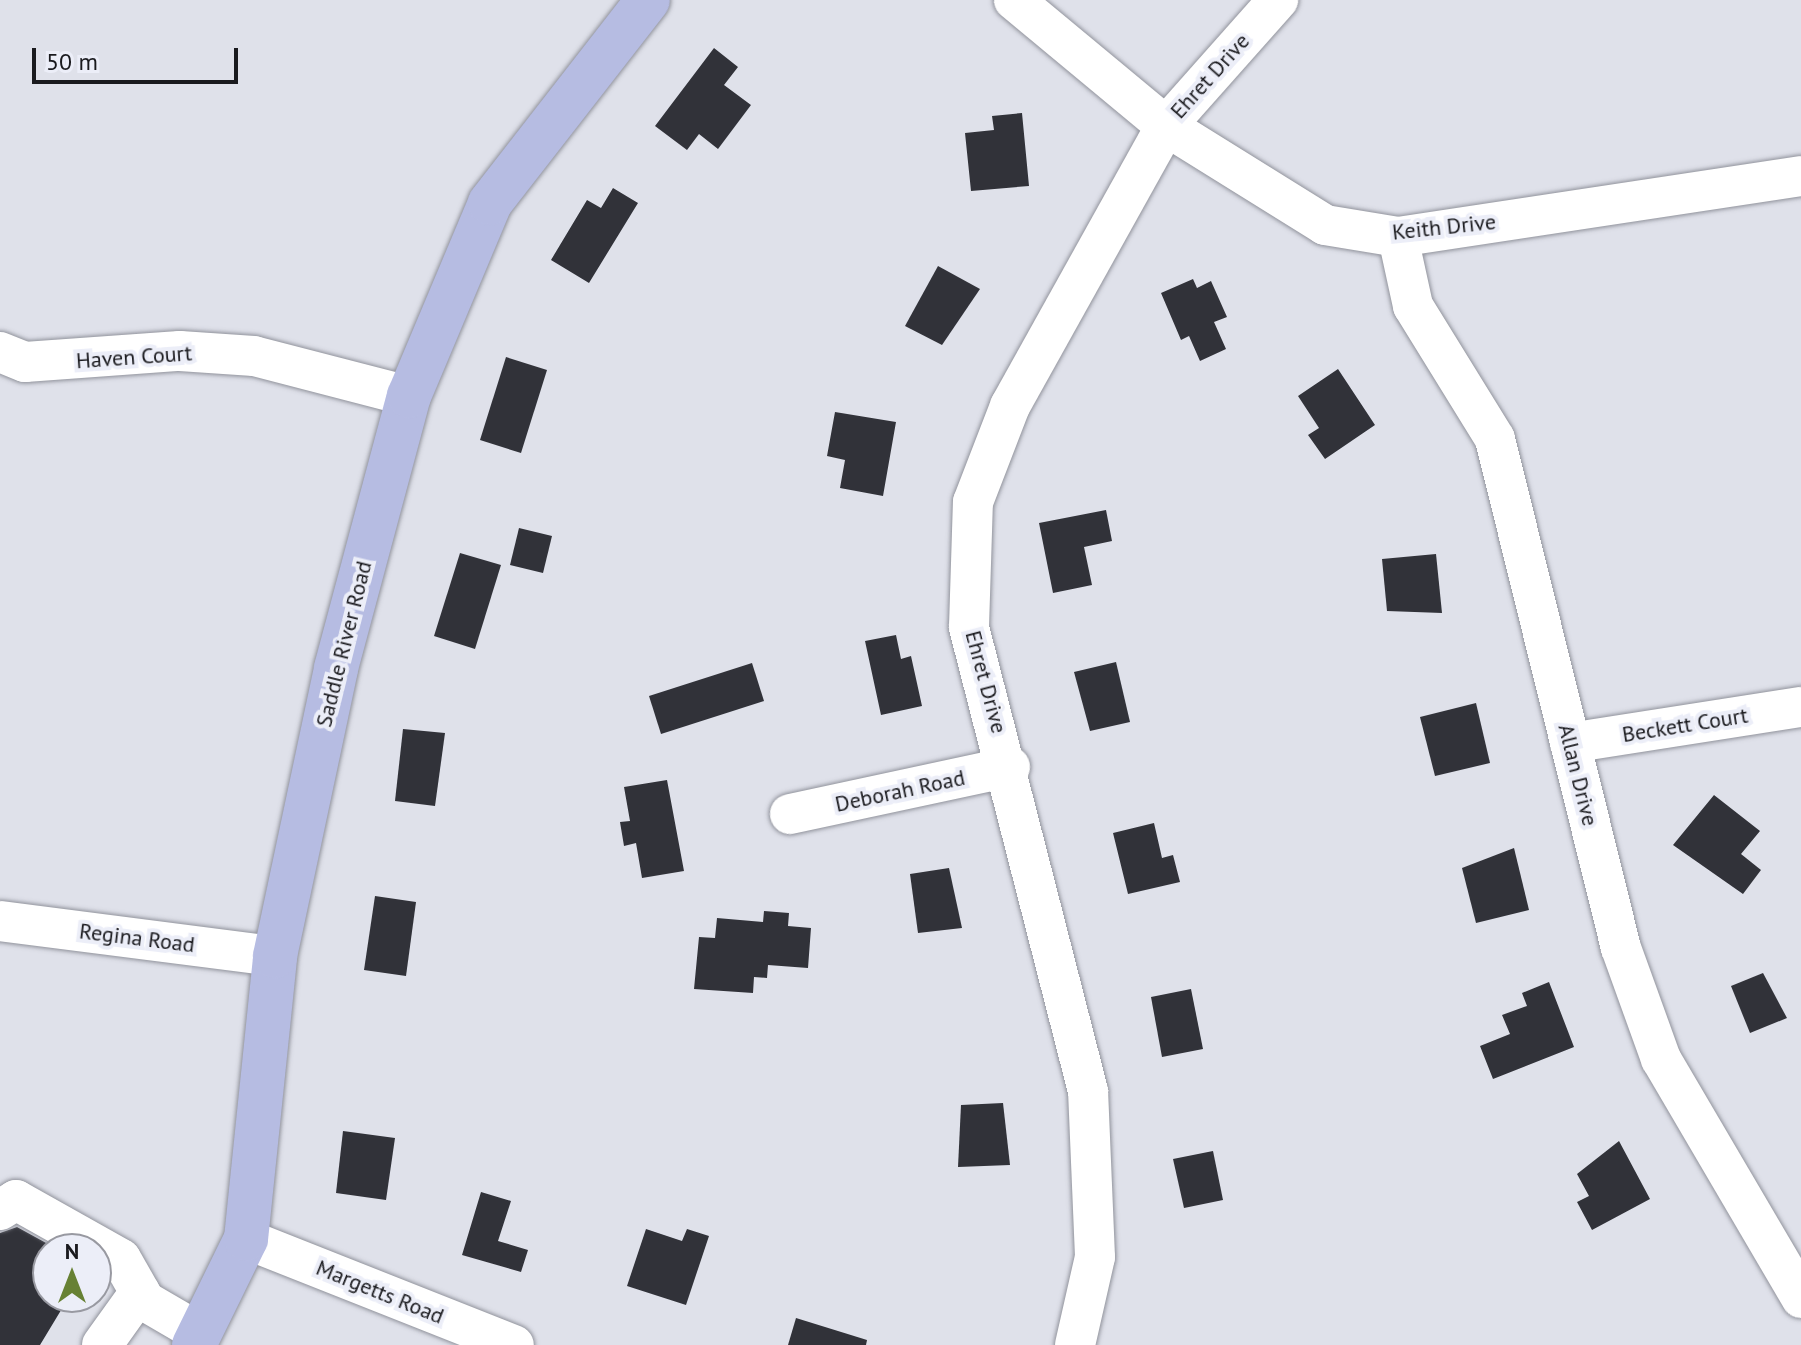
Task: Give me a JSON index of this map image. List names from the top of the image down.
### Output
{
  "streets": {
    "main road": ["Saddle River Road"],
    "street": [
      "Ehret Drive",
      "Keith Drive",
      "Haven Court",
      "Beckett Court",
      "Allan Drive",
      "Deborah Road",
      "Regina Road",
      "Margetts Road"
    ]
  },
  "crossings": [
    ["Ehret Drive", "Keith Drive"],
    ["Ehret Drive", "Deborah Road"],
    ["Keith Drive", "Allan Drive"],
    ["Haven Court", "Saddle River Road"],
    ["Saddle River Road", "Regina Road"],
    ["Saddle River Road", "Margetts Road"],
    ["Beckett Court", "Allan Drive"]
  ],
  "scale_bar": "50 m",
  "north": "top"
}
